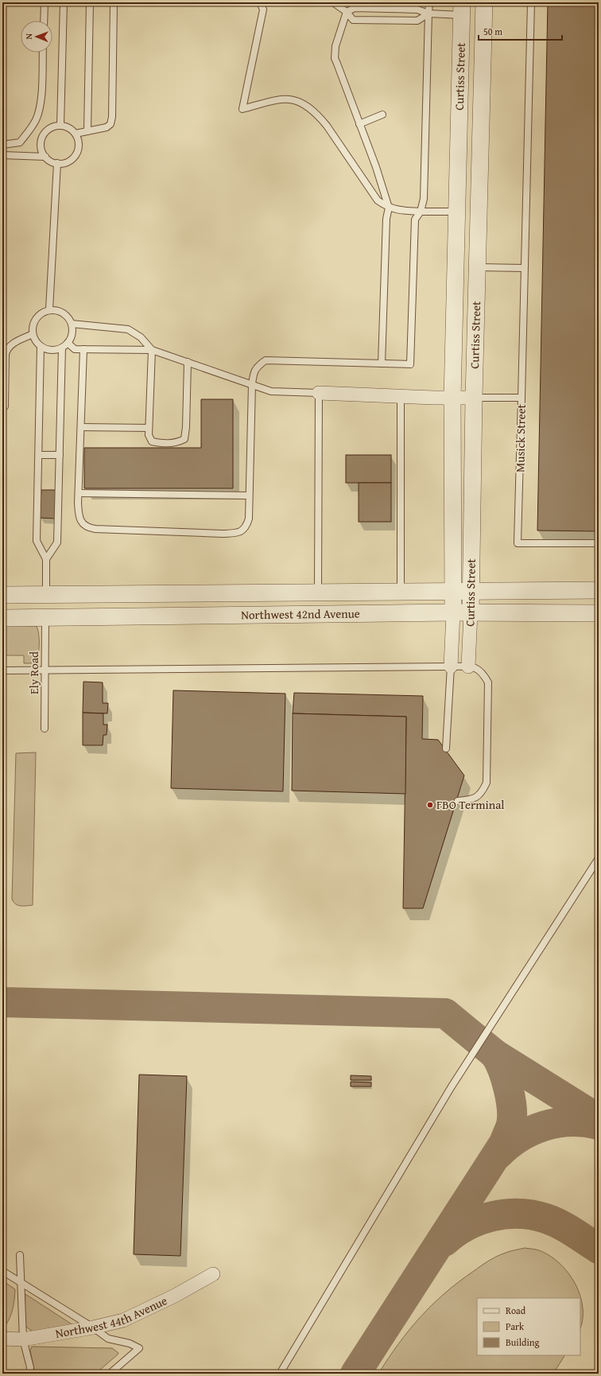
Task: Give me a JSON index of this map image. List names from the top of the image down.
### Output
{
  "streets": {
    "street": [
      "Curtiss Street",
      "Musick Street",
      "Northwest 42nd Avenue",
      "Northwest 44th Avenue"
    ],
    "lane": ["Ely Road"]
  },
  "crossings": [
    ["Curtiss Street", "Musick Street"],
    ["Curtiss Street", "Northwest 42nd Avenue"],
    ["Northwest 42nd Avenue", "Ely Road"]
  ],
  "places": ["FBO Terminal"],
  "legend": ["Road", "Park", "Building"],
  "scale_bar": "50 m",
  "north": "left"
}
